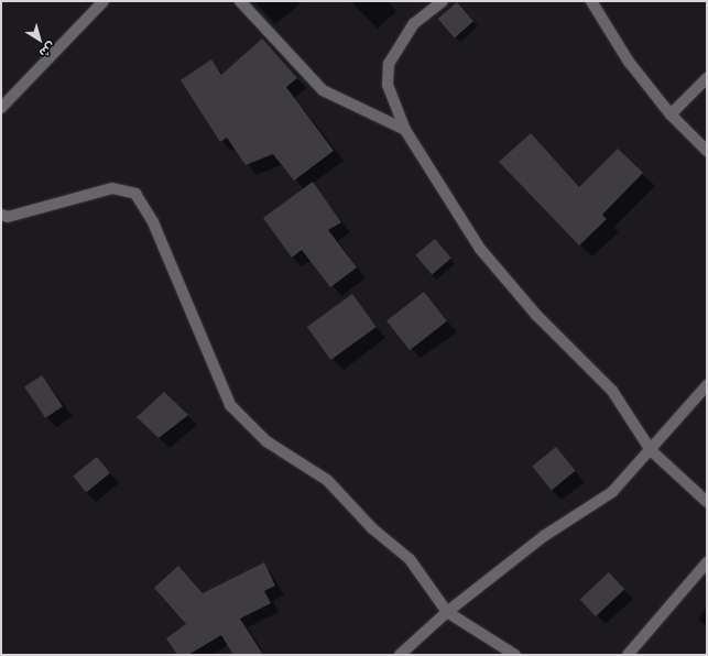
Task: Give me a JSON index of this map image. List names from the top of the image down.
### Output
{
  "north": "bottom right"
}
